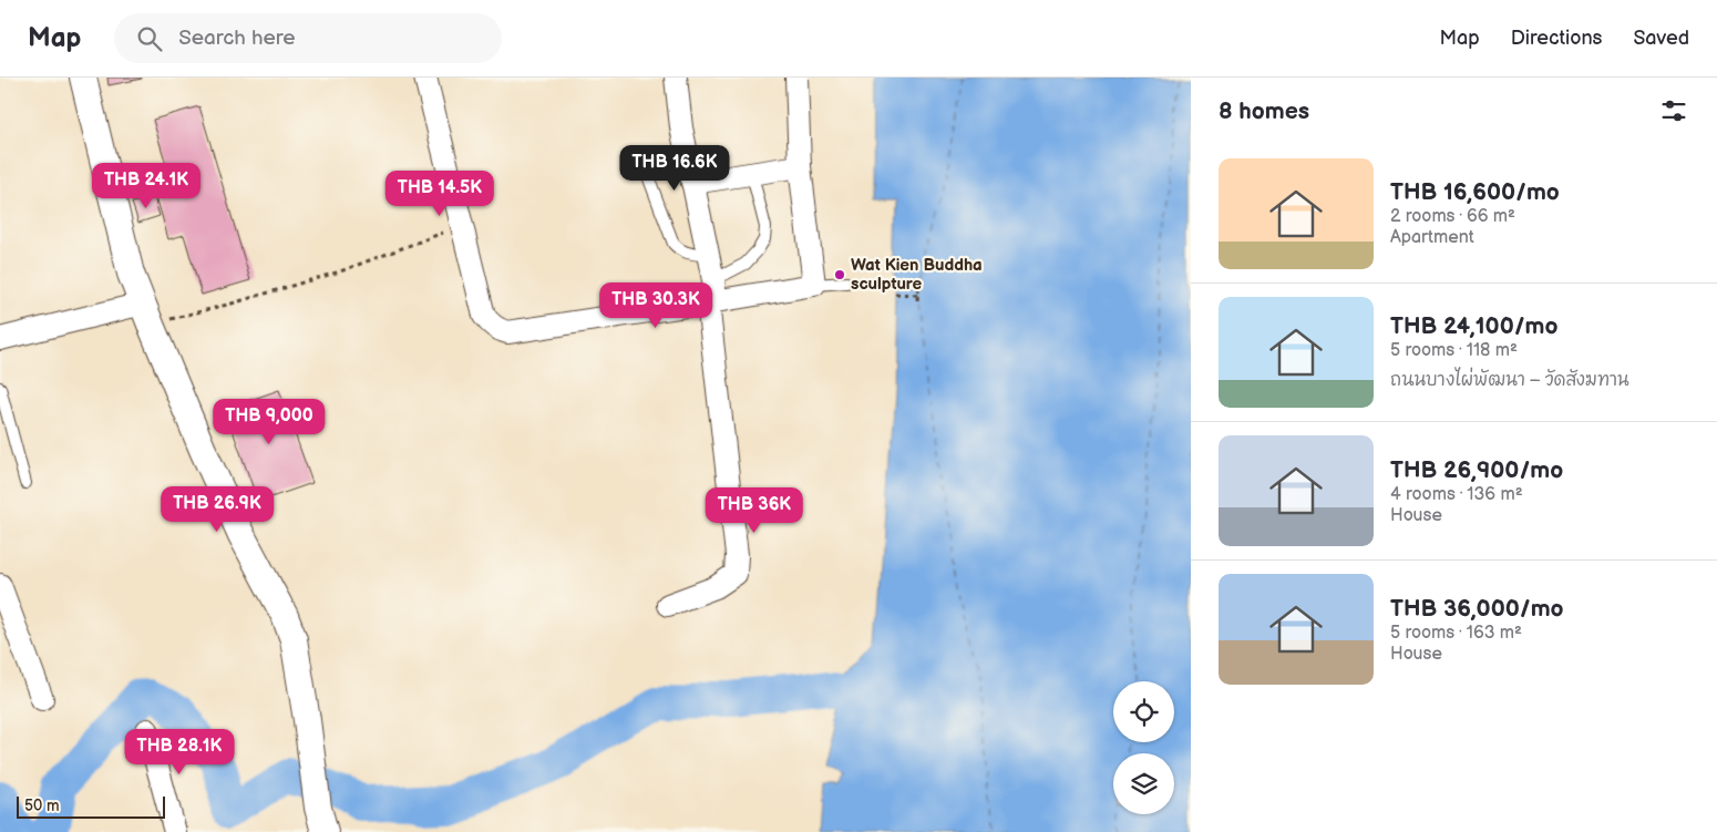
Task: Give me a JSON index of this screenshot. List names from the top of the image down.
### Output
{
  "places": ["Wat Kien Buddha sculpture"],
  "scale_bar": "50 m",
  "page": {
    "header": "Map",
    "search": "Search here",
    "nav": ["Map", "Directions", "Saved"],
    "heading": "8 homes",
    "list": [
      {
        "name": "THB 16,600/mo",
        "note": "2 rooms · 66 m² · Apartment"
      },
      {
        "name": "THB 24,100/mo",
        "note": "5 rooms · 118 m² · ถนนบางไผ่พัฒนา – วัดสังฆทาน"
      },
      {
        "name": "THB 26,900/mo",
        "note": "4 rooms · 136 m² · House"
      },
      {
        "name": "THB 36,000/mo",
        "note": "5 rooms · 163 m² · House"
      }
    ],
    "price": [
      "THB 16.6K",
      "THB 24.1K",
      "THB 14.5K",
      "THB 30.3K",
      "THB 9,000",
      "THB 26.9K",
      "THB 36K",
      "THB 28.1K"
    ],
    "scale": "50 m"
  }
}
